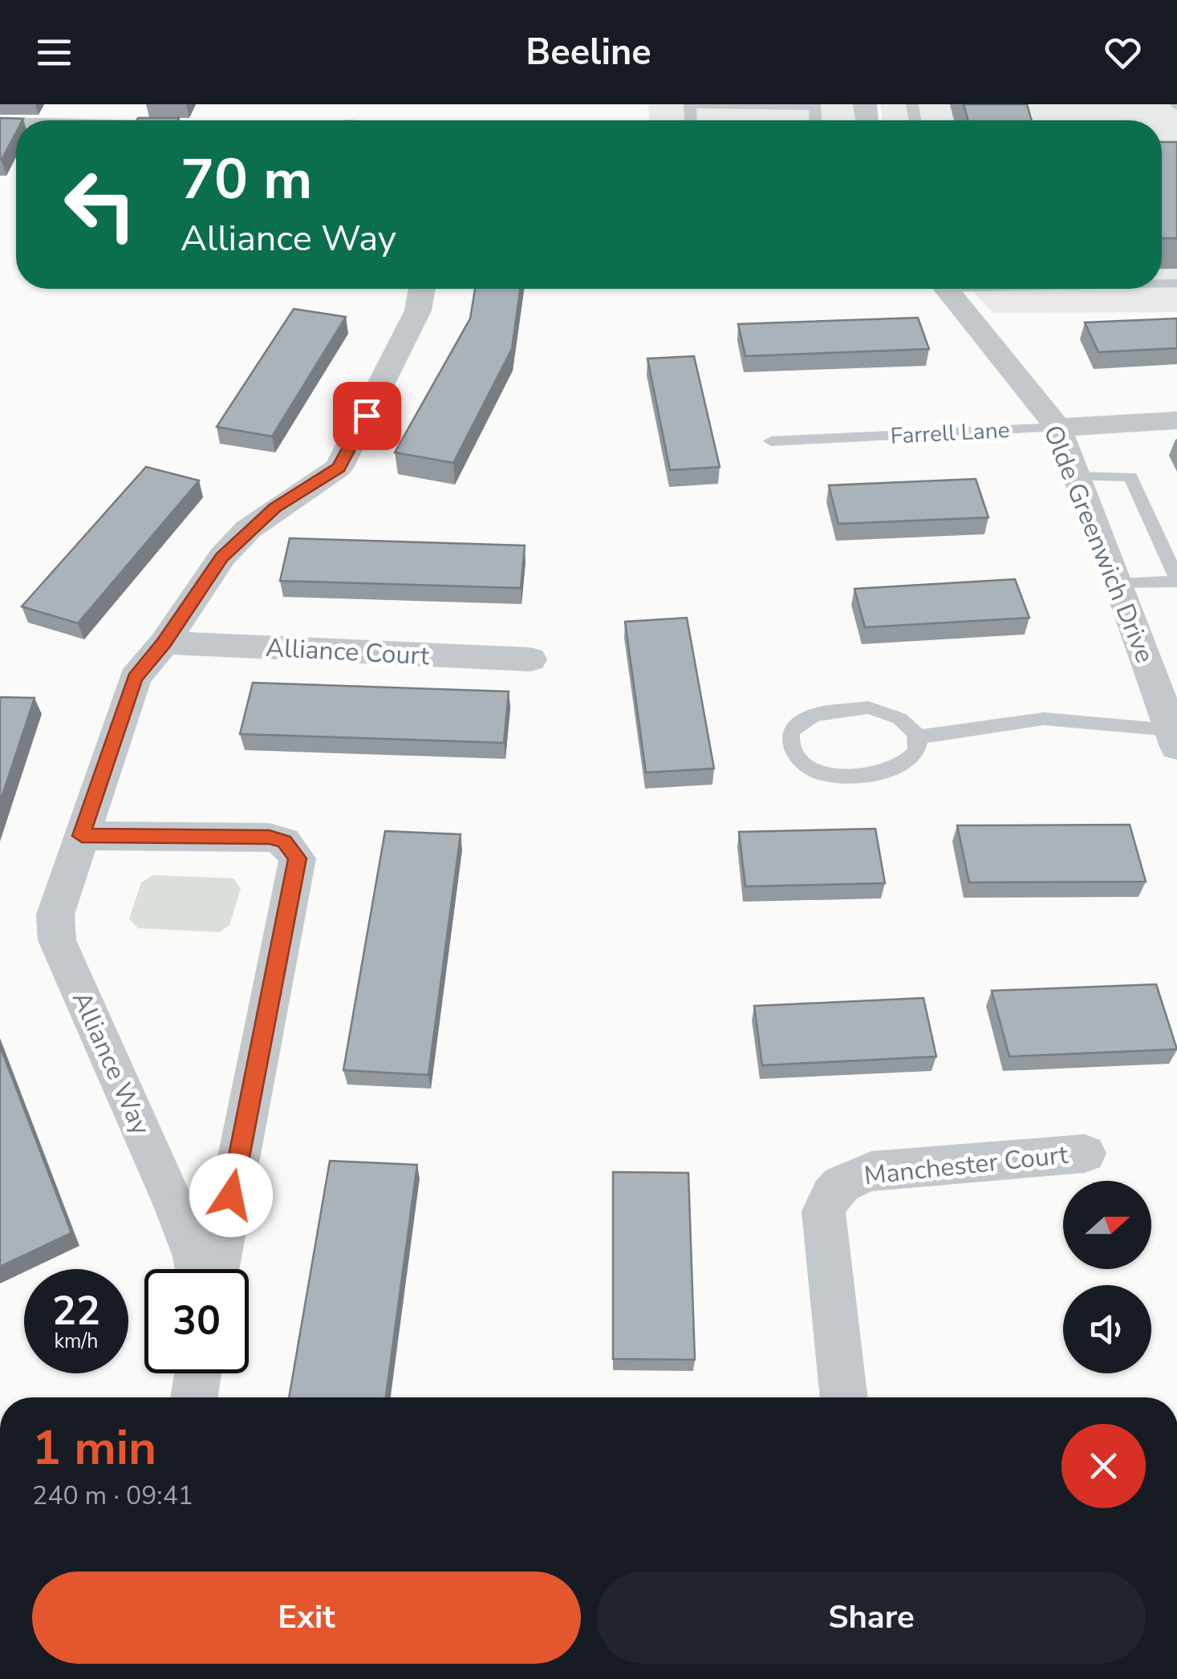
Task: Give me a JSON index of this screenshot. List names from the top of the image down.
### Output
{
  "streets": {
    "street": [
      "Farrell Lane",
      "Olde Greenwich Drive",
      "Alliance Court",
      "Alliance Way",
      "Manchester Court"
    ]
  },
  "crossings": [
    ["Farrell Lane", "Olde Greenwich Drive"],
    ["Alliance Court", "Alliance Way"]
  ],
  "north": "right",
  "page": {
    "header": "Beeline",
    "turn": ["70 m", "Alliance Way"],
    "speed": "22 km/h",
    "limit": "30",
    "heading": ["1 min", "240 m · 09:41"],
    "buttons": ["Exit", "Share"]
  }
}
